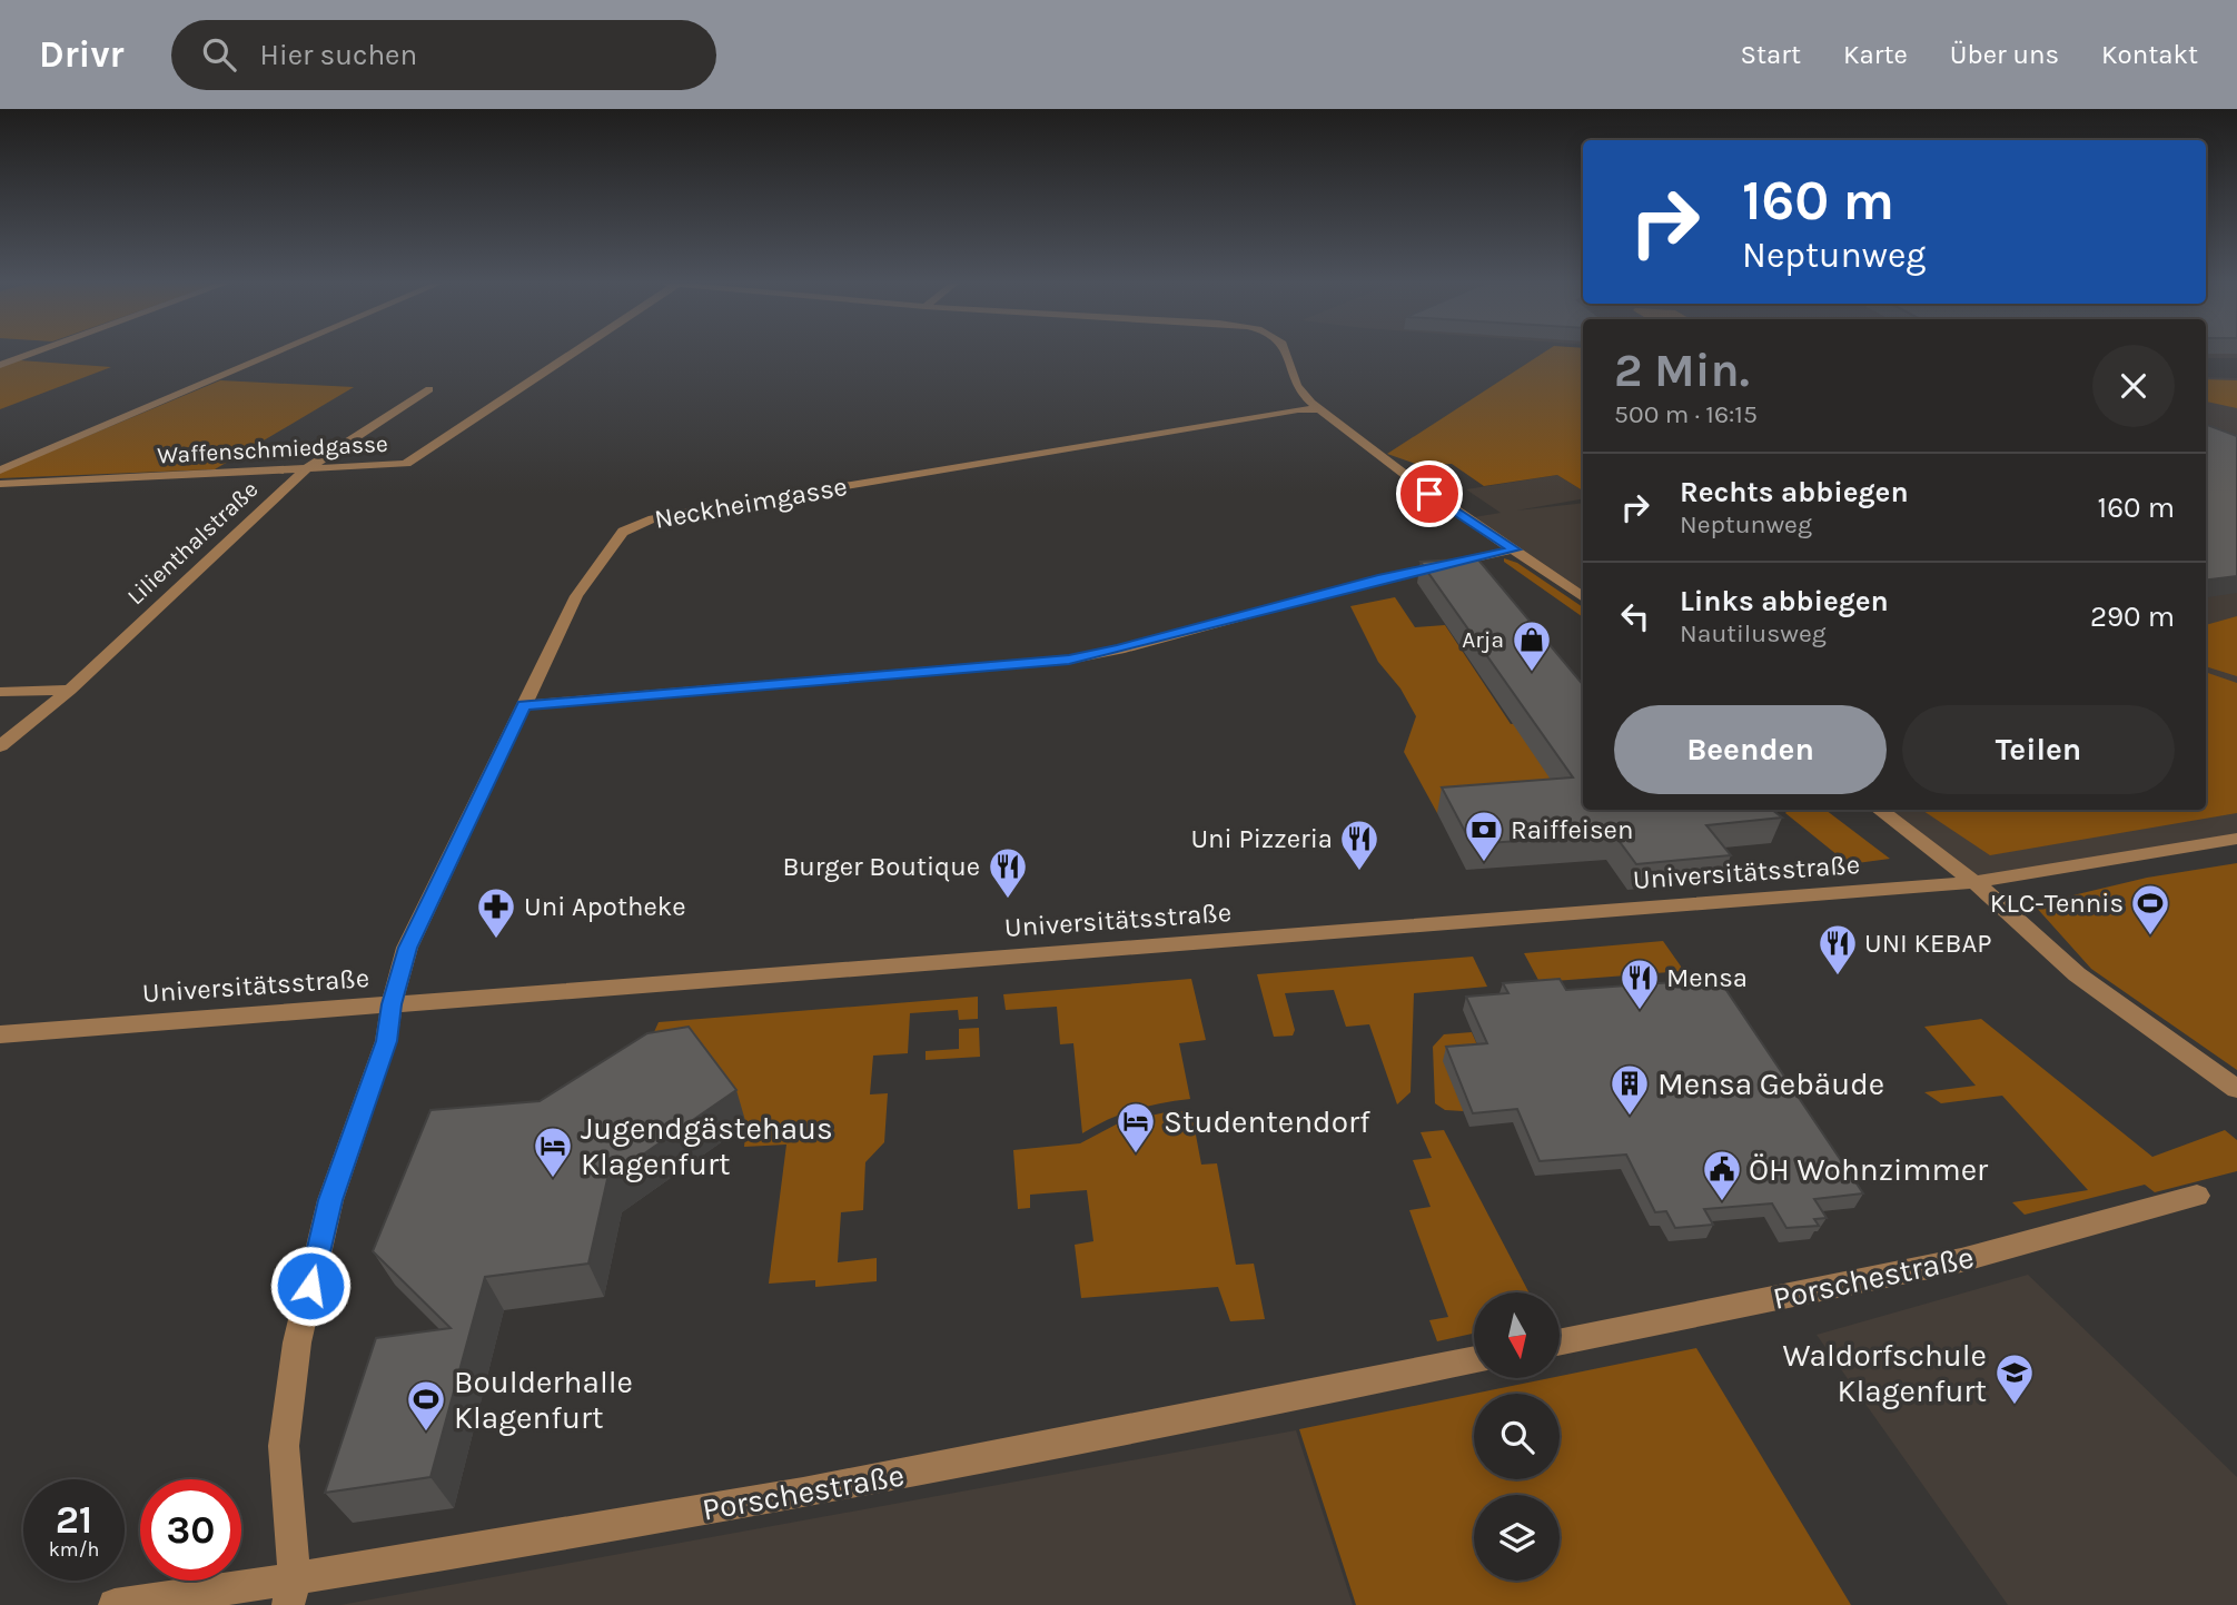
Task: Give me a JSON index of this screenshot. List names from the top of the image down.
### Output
{
  "streets": {
    "street": [
      "Waffenschmiedgasse",
      "Neckheimgasse",
      "Lilienthalstraße",
      "Universitätsstraße",
      "Porschestraße"
    ]
  },
  "crossings": [
    ["Waffenschmiedgasse", "Lilienthalstraße"],
    ["Neckheimgasse", "Universitätsstraße"],
    ["Neckheimgasse", "Porschestraße"]
  ],
  "places": {
    "shop": ["Arja"],
    "bank": ["Raiffeisen"],
    "restaurant": [
      "Uni Pizzeria",
      "Burger Boutique",
      "UNI KEBAP",
      "Mensa"
    ],
    "sports": ["KLC-Tennis", "Boulderhalle Klagenfurt"],
    "pharmacy": ["Uni Apotheke"],
    "building": ["Mensa Gebäude"],
    "hotel": ["Studentendorf", "Jugendgästehaus Klagenfurt"],
    "public building": ["ÖH Wohnzimmer"],
    "school or university": ["Waldorfschule Klagenfurt"]
  },
  "north": "bottom",
  "page": {
    "header": "Drivr",
    "search": "Hier suchen",
    "nav": [
      "Start",
      "Karte",
      "Über uns",
      "Kontakt"
    ],
    "turn": ["160 m", "Neptunweg"],
    "heading": ["2 Min.", "500 m · 16:15"],
    "list": [
      {
        "name": "Rechts abbiegen",
        "note": "Neptunweg",
        "value": "160 m"
      },
      {
        "name": "Links abbiegen",
        "note": "Nautilusweg",
        "value": "290 m"
      }
    ],
    "buttons": ["Beenden", "Teilen"],
    "speed": "21 km/h",
    "limit": "30"
  }
}
